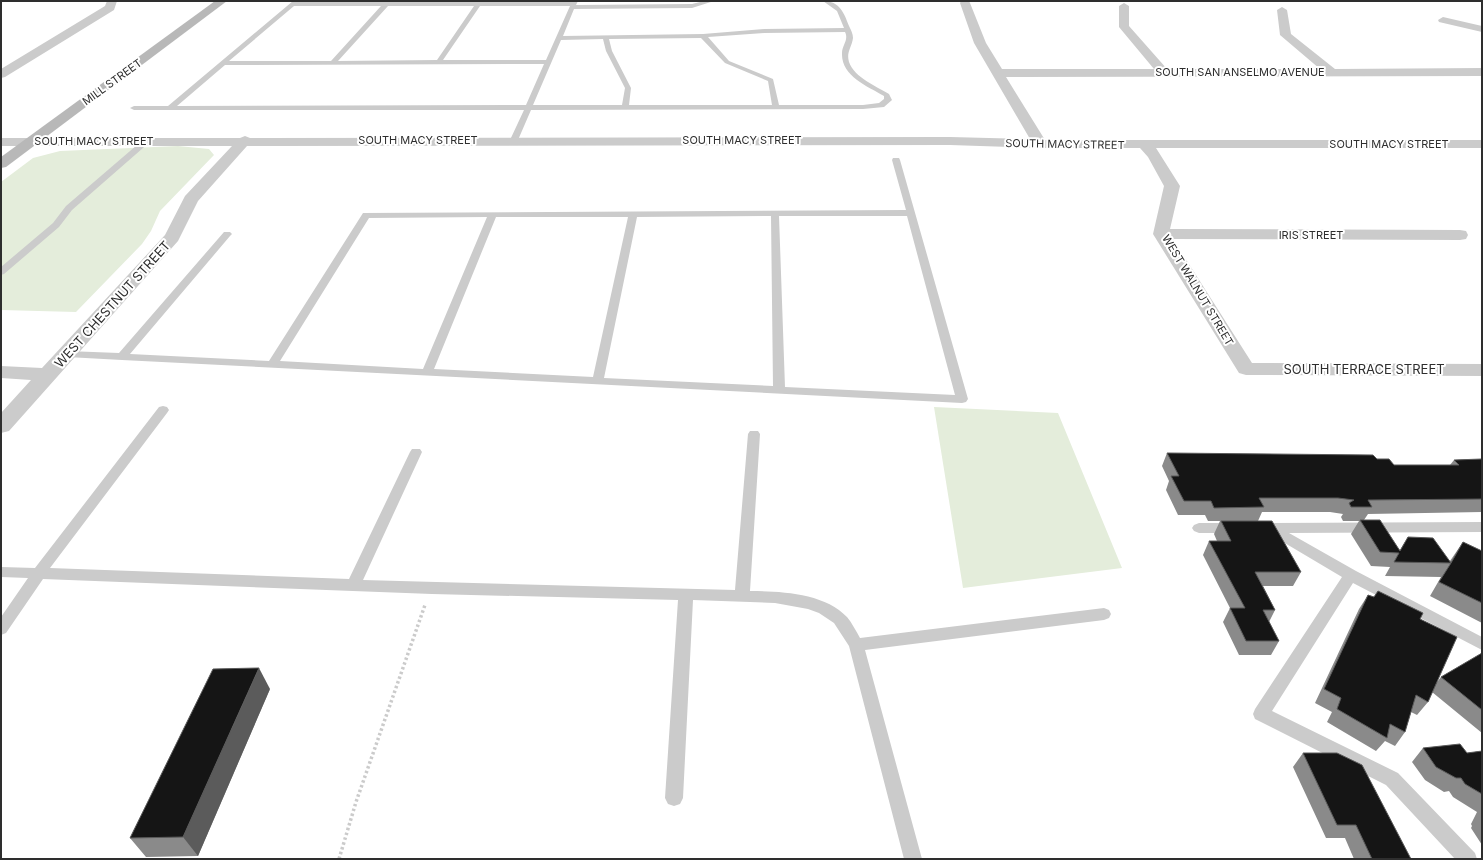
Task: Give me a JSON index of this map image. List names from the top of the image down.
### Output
{
  "streets": {
    "main road": ["MILL STREET"],
    "street": [
      "SOUTH SAN ANSELMO AVENUE",
      "SOUTH MACY STREET",
      "IRIS STREET",
      "WEST WALNUT STREET",
      "WEST CHESTNUT STREET",
      "SOUTH TERRACE STREET"
    ]
  },
  "crossings": [
    ["MILL STREET", "SOUTH MACY STREET"],
    ["SOUTH MACY STREET", "WEST WALNUT STREET"],
    ["SOUTH MACY STREET", "WEST CHESTNUT STREET"],
    ["IRIS STREET", "WEST WALNUT STREET"],
    ["WEST WALNUT STREET", "SOUTH TERRACE STREET"]
  ]
}
